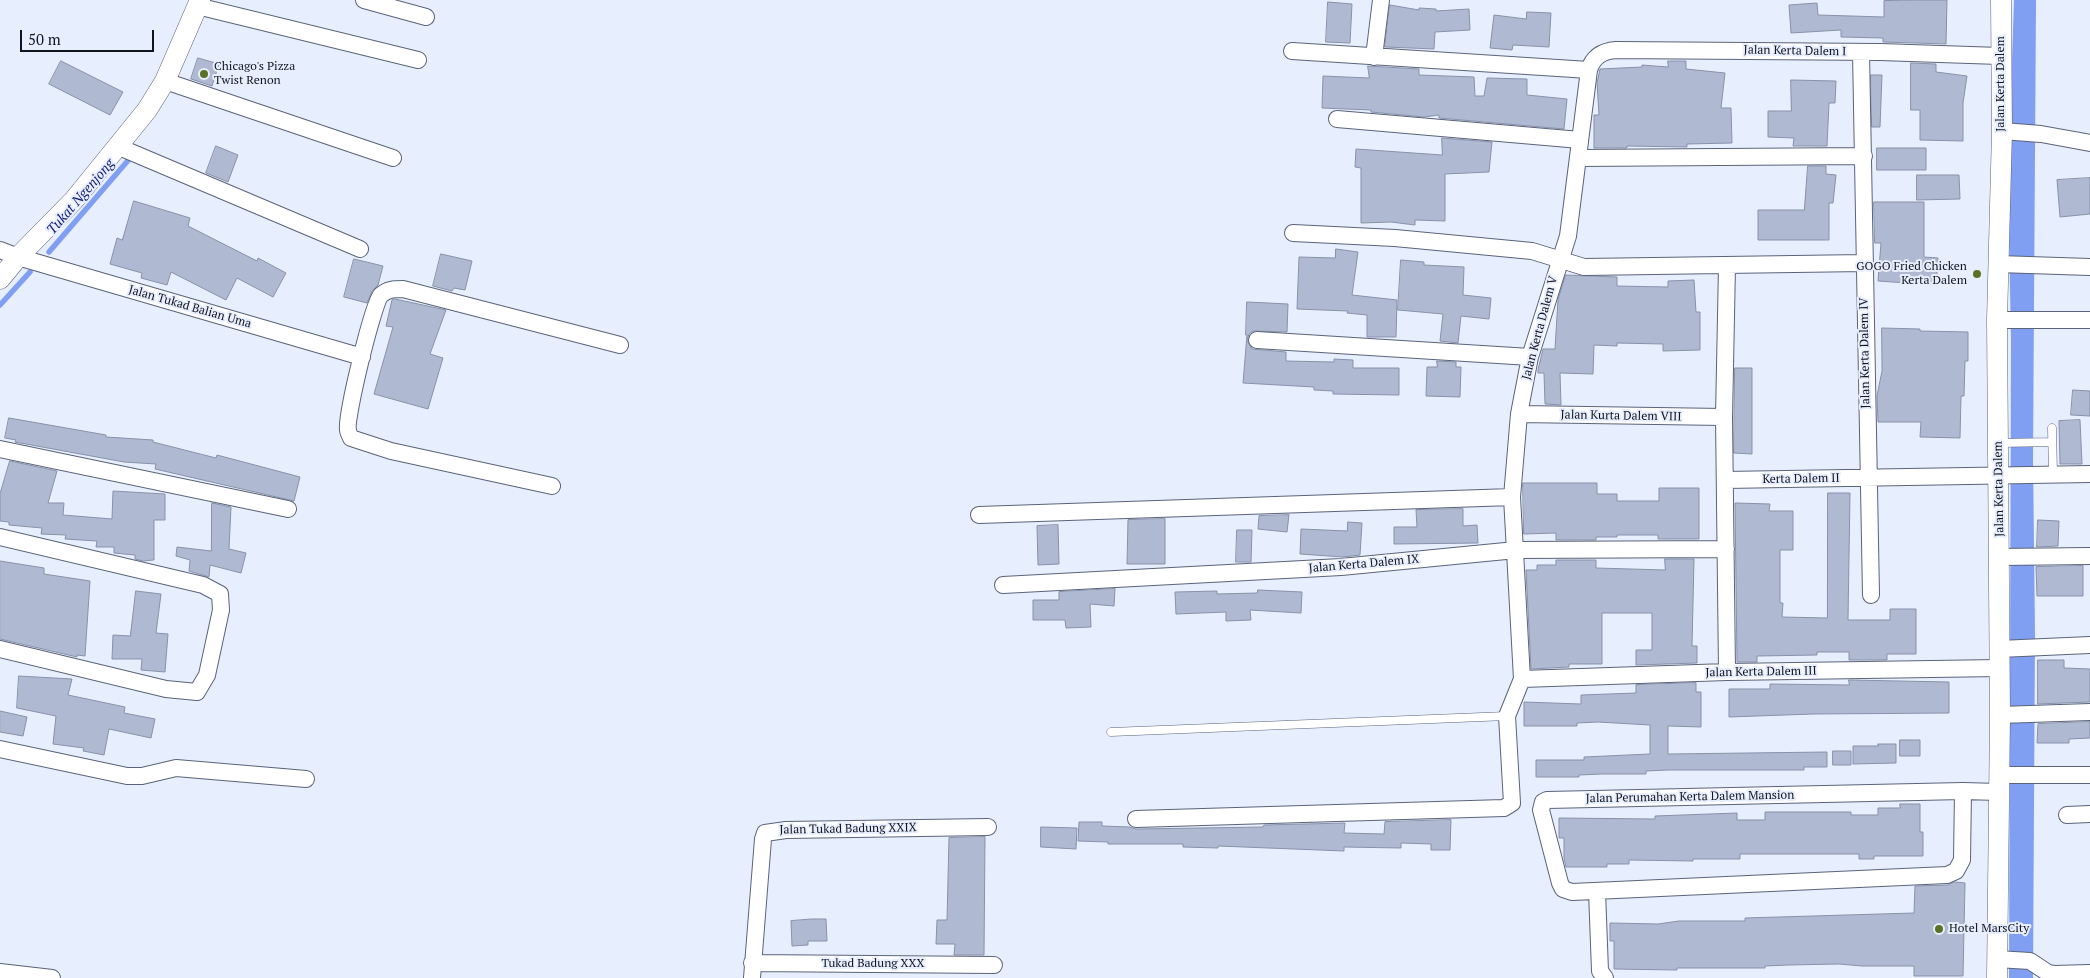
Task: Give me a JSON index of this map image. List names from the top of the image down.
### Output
{
  "streets": {
    "street": [
      "Jalan Kerta Dalem I",
      "Jalan Kerta Dalem",
      "Jalan Tukad Balian Uma",
      "Jalan Kerta Dalem V",
      "Jalan Kerta Dalem IV",
      "Jalan Kurta Dalem VIII",
      "Kerta Dalem II",
      "Jalan Kerta Dalem IX",
      "Jalan Kerta Dalem III",
      "Jalan Perumahan Kerta Dalem Mansion",
      "Jalan Tukad Badung XXIX",
      "Tukad Badung XXX"
    ]
  },
  "crossings": [
    ["Jalan Kerta Dalem I", "Jalan Kerta Dalem"],
    ["Jalan Kerta Dalem I", "Jalan Kerta Dalem V"],
    ["Jalan Kerta Dalem I", "Jalan Kerta Dalem IV"],
    ["Jalan Kerta Dalem", "Kerta Dalem II"],
    ["Jalan Kerta Dalem", "Jalan Kerta Dalem III"],
    ["Jalan Kerta Dalem", "Jalan Perumahan Kerta Dalem Mansion"],
    ["Jalan Kerta Dalem V", "Jalan Kurta Dalem VIII"],
    ["Jalan Kerta Dalem V", "Jalan Kerta Dalem IX"],
    ["Jalan Kerta Dalem V", "Jalan Kerta Dalem III"],
    ["Jalan Kerta Dalem IV", "Kerta Dalem II"],
    ["Jalan Tukad Badung XXIX", "Tukad Badung XXX"]
  ],
  "water": ["Tukat Ngenjong"],
  "places": ["Chicago's Pizza Twist Renon", "GOGO Fried Chicken Kerta Dalem", "Hotel MarsCity"],
  "scale_bar": "50 m"
}
